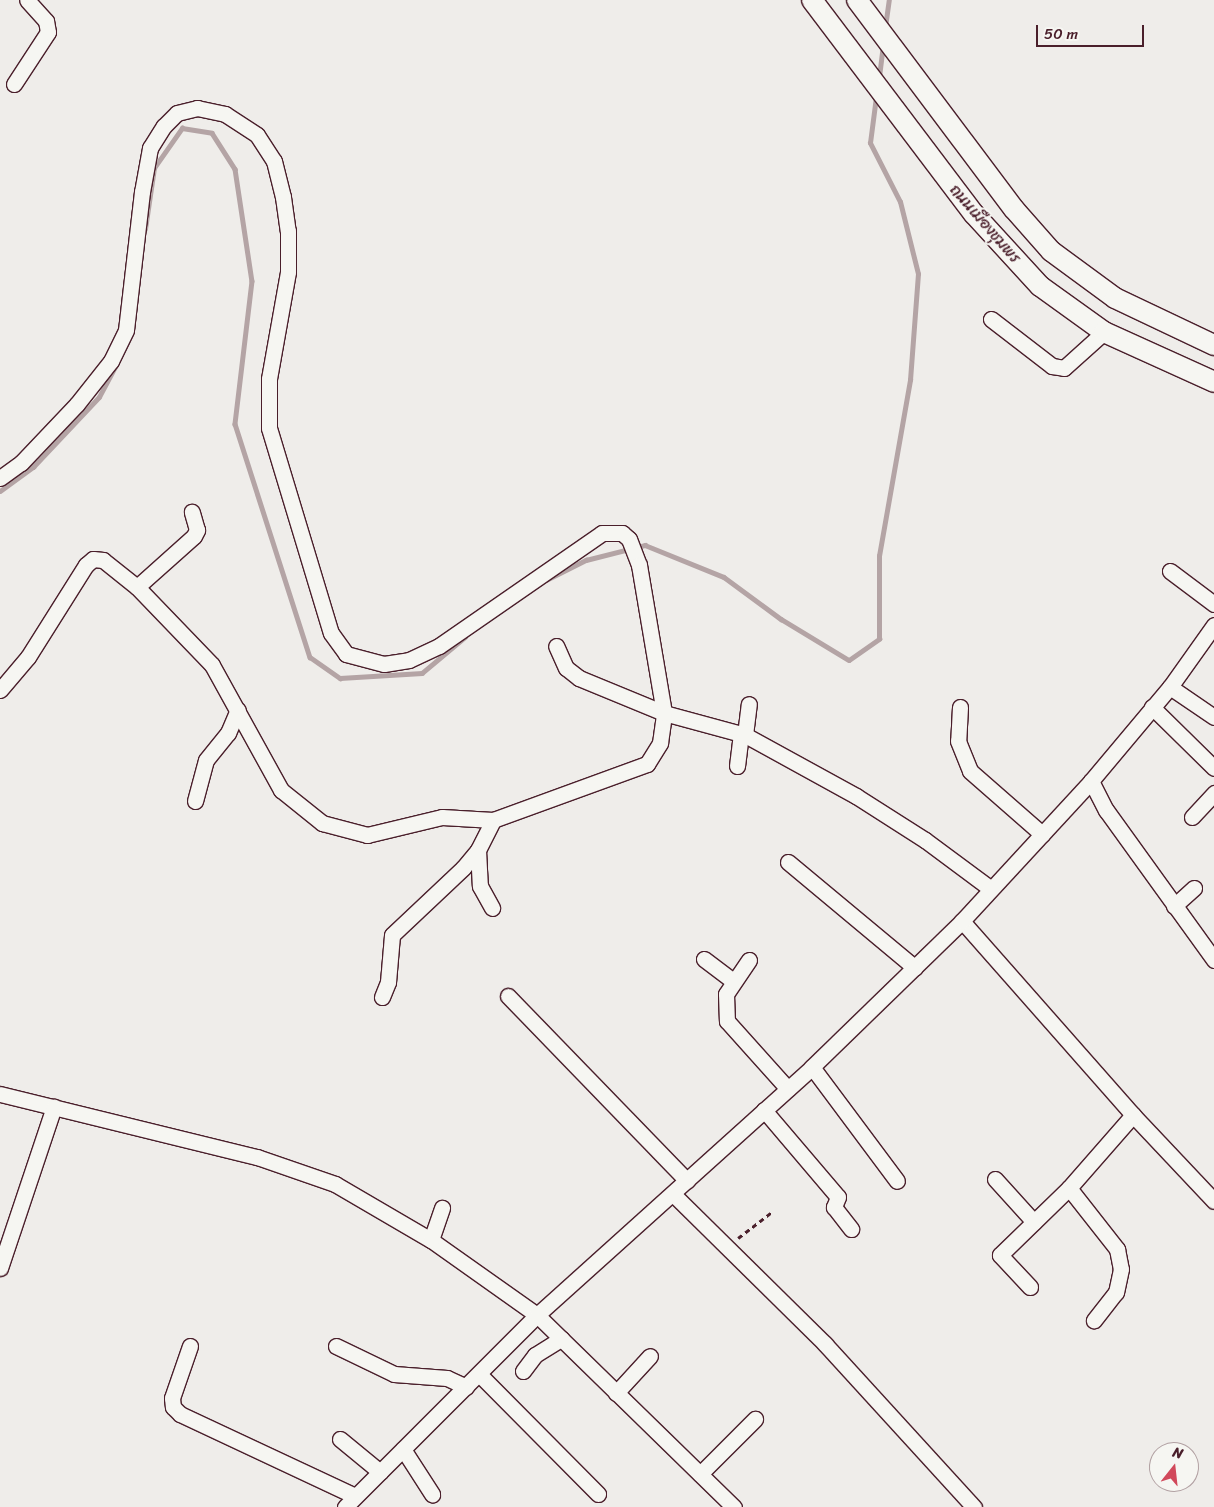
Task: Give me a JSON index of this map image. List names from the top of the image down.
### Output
{
  "streets": {
    "main road": ["ถนนเมืองชุมพร"]
  },
  "scale_bar": "50 m",
  "north": "top"
}
